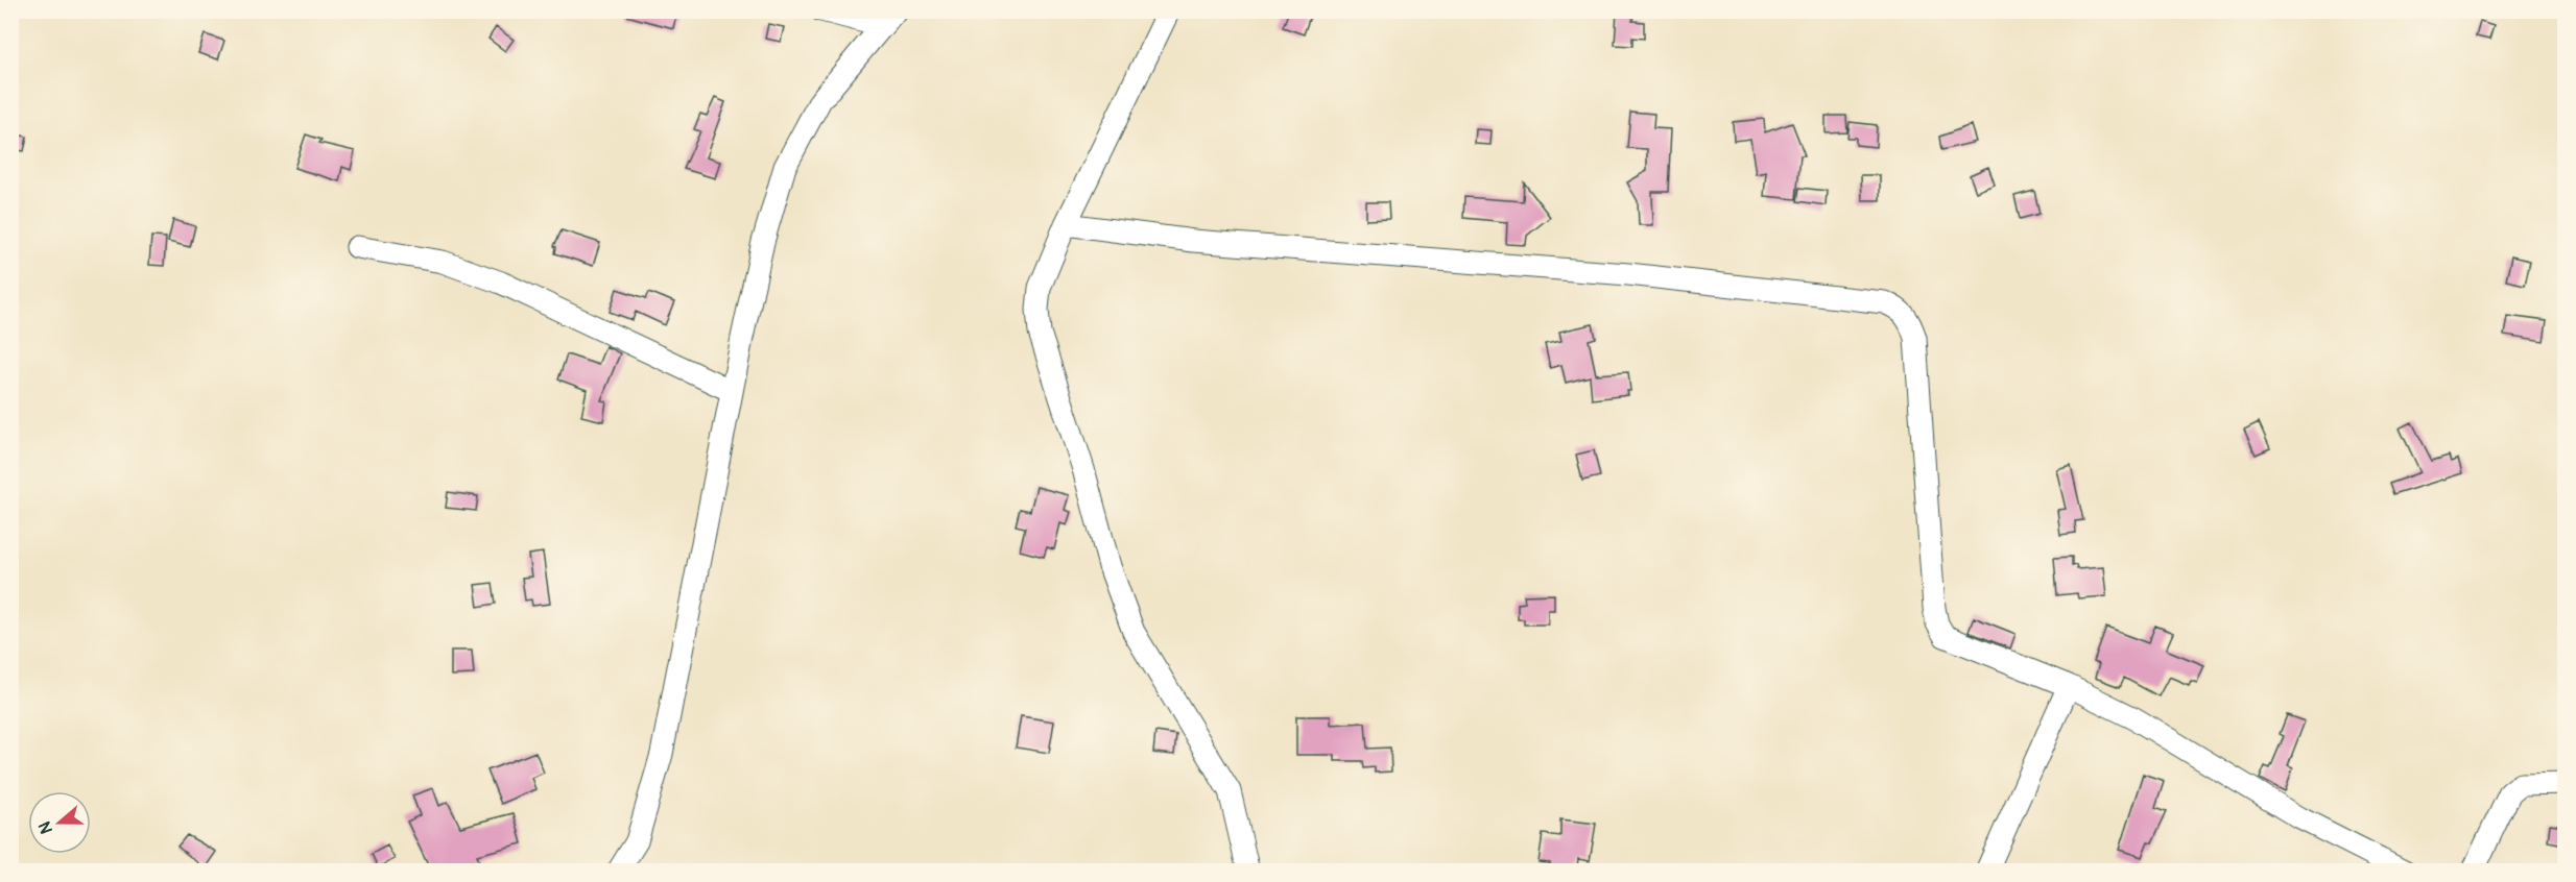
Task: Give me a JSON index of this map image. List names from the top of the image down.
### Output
{
  "north": "left"
}
